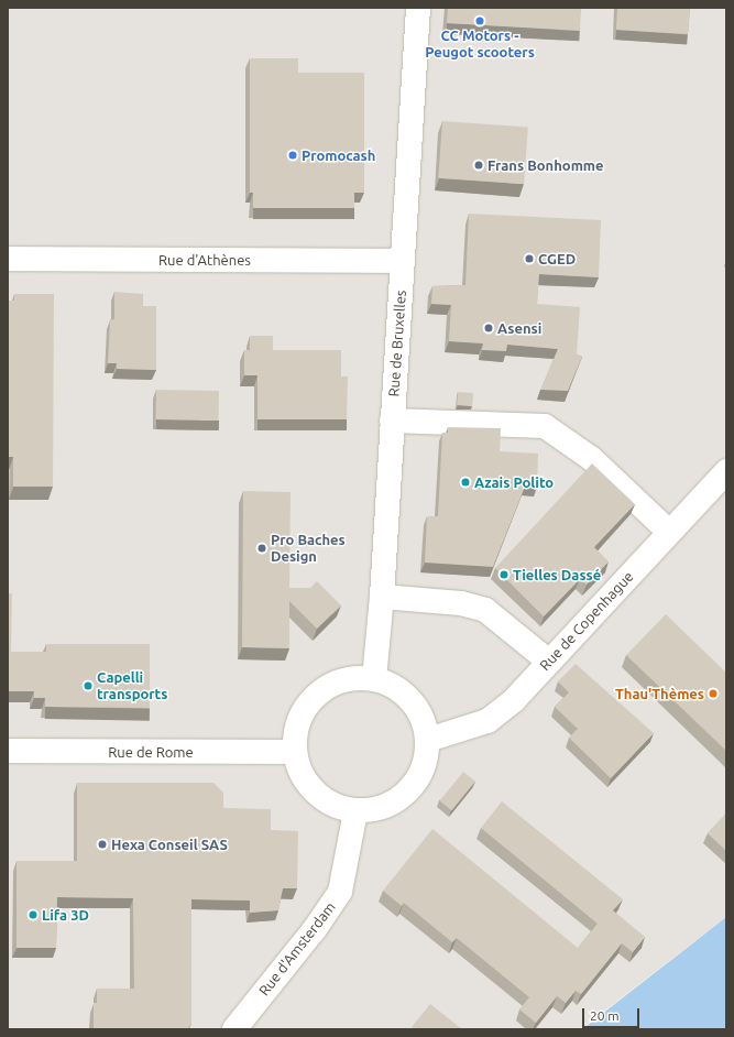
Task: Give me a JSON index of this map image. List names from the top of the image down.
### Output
{
  "streets": {
    "street": [
      "Rue d'Athènes",
      "Rue de Bruxelles",
      "Rue de Copenhague",
      "Rue de Rome",
      "Rue d'Amsterdam"
    ]
  },
  "crossings": [
    ["Rue d'Athènes", "Rue de Bruxelles"],
    ["Rue de Bruxelles", "Rue de Copenhague"],
    ["Rue de Bruxelles", "Rue de Rome"],
    ["Rue de Bruxelles", "Rue d'Amsterdam"],
    ["Rue de Copenhague", "Rue de Rome"],
    ["Rue de Copenhague", "Rue d'Amsterdam"],
    ["Rue de Rome", "Rue d'Amsterdam"]
  ],
  "places": [
    "CC Motors - Peugot scooters",
    "Promocash",
    "Frans Bonhomme",
    "CGED",
    "Asensi",
    "Azais Polito",
    "Pro Baches Design",
    "Tielles Dassé",
    "Capelli transports",
    "Thau'Thèmes",
    "Hexa Conseil SAS",
    "Lifa 3D"
  ],
  "scale_bar": "20 m"
}
